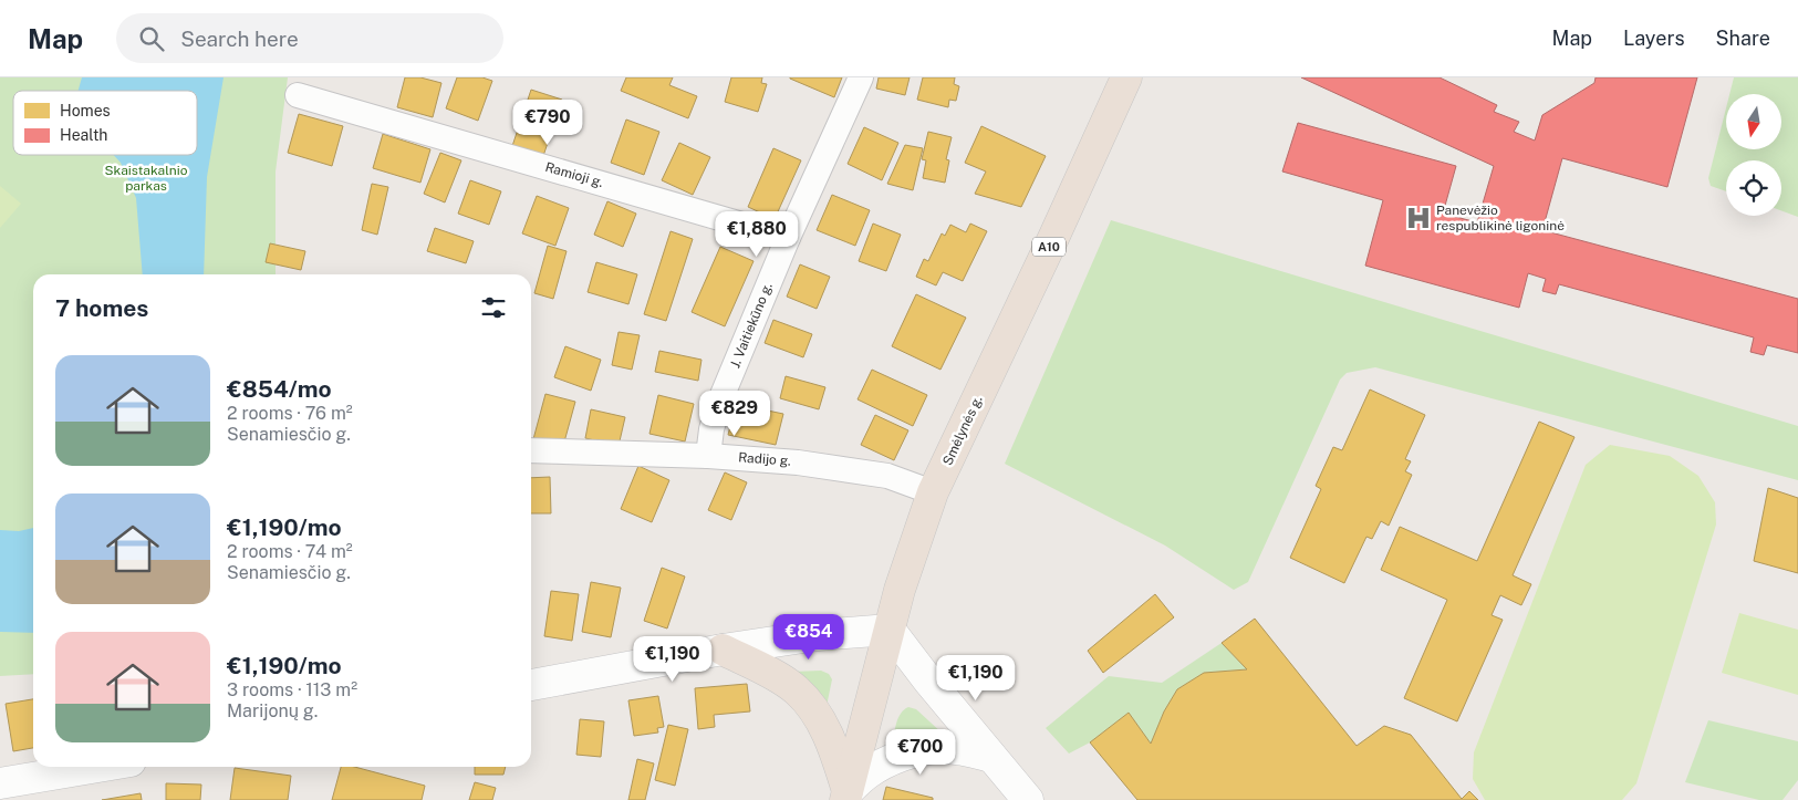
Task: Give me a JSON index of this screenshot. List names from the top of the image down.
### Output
{
  "streets": {
    "highway": ["A10", "Smėlynės g."],
    "street": ["Ramioji g.", "J. Vaitiekūno g.", "Radijo g."]
  },
  "crossings": [
    ["Ramioji g.", "J. Vaitiekūno g."],
    ["J. Vaitiekūno g.", "Radijo g."],
    ["Smėlynės g.", "Radijo g."]
  ],
  "parks": ["Skaistakalnio parkas"],
  "places": {
    "hospital": ["Panevėžio respublikinė ligoninė"]
  },
  "legend": ["Homes", "Health"],
  "north": "bottom",
  "page": {
    "header": "Map",
    "search": "Search here",
    "nav": ["Map", "Layers", "Share"],
    "price": [
      "€790",
      "€1,880",
      "€829",
      "€854",
      "€1,190",
      "€1,190",
      "€700"
    ],
    "heading": "7 homes",
    "list": [
      {
        "name": "€854/mo",
        "note": "2 rooms · 76 m² · Senamiesčio g."
      },
      {
        "name": "€1,190/mo",
        "note": "2 rooms · 74 m² · Senamiesčio g."
      },
      {
        "name": "€1,190/mo",
        "note": "3 rooms · 113 m² · Marijonų g."
      }
    ]
  }
}
